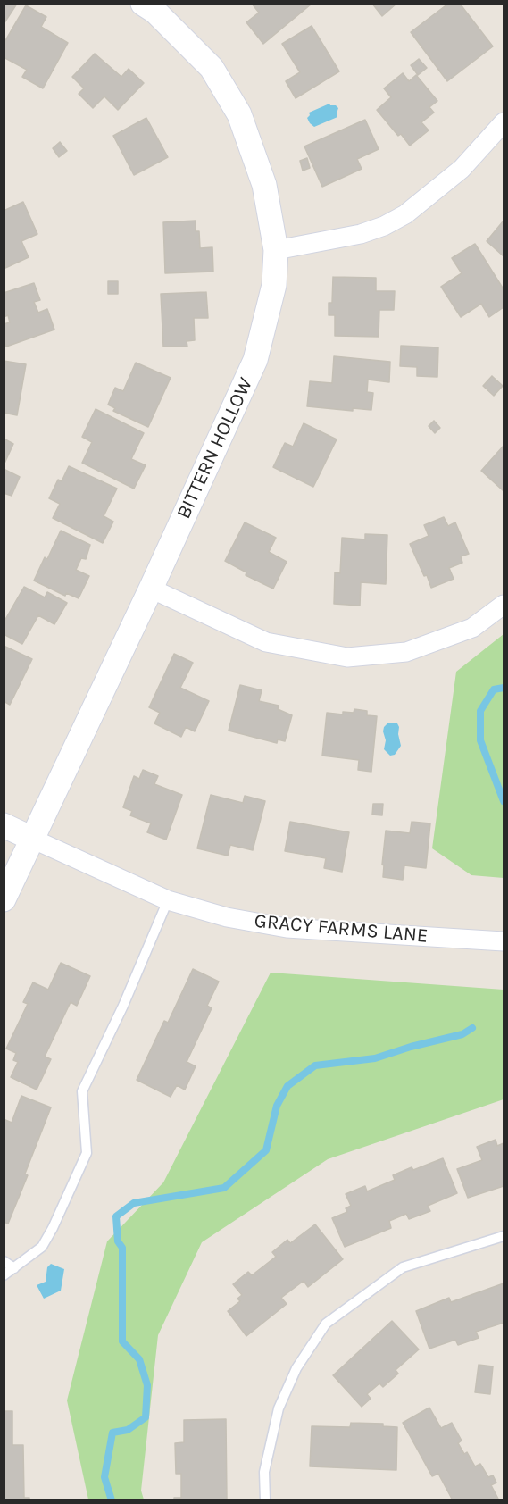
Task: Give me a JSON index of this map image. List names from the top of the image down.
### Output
{
  "streets": {
    "street": ["BITTERN HOLLOW", "GRACY FARMS LANE"]
  },
  "crossings": [
    ["BITTERN HOLLOW", "GRACY FARMS LANE"]
  ]
}
